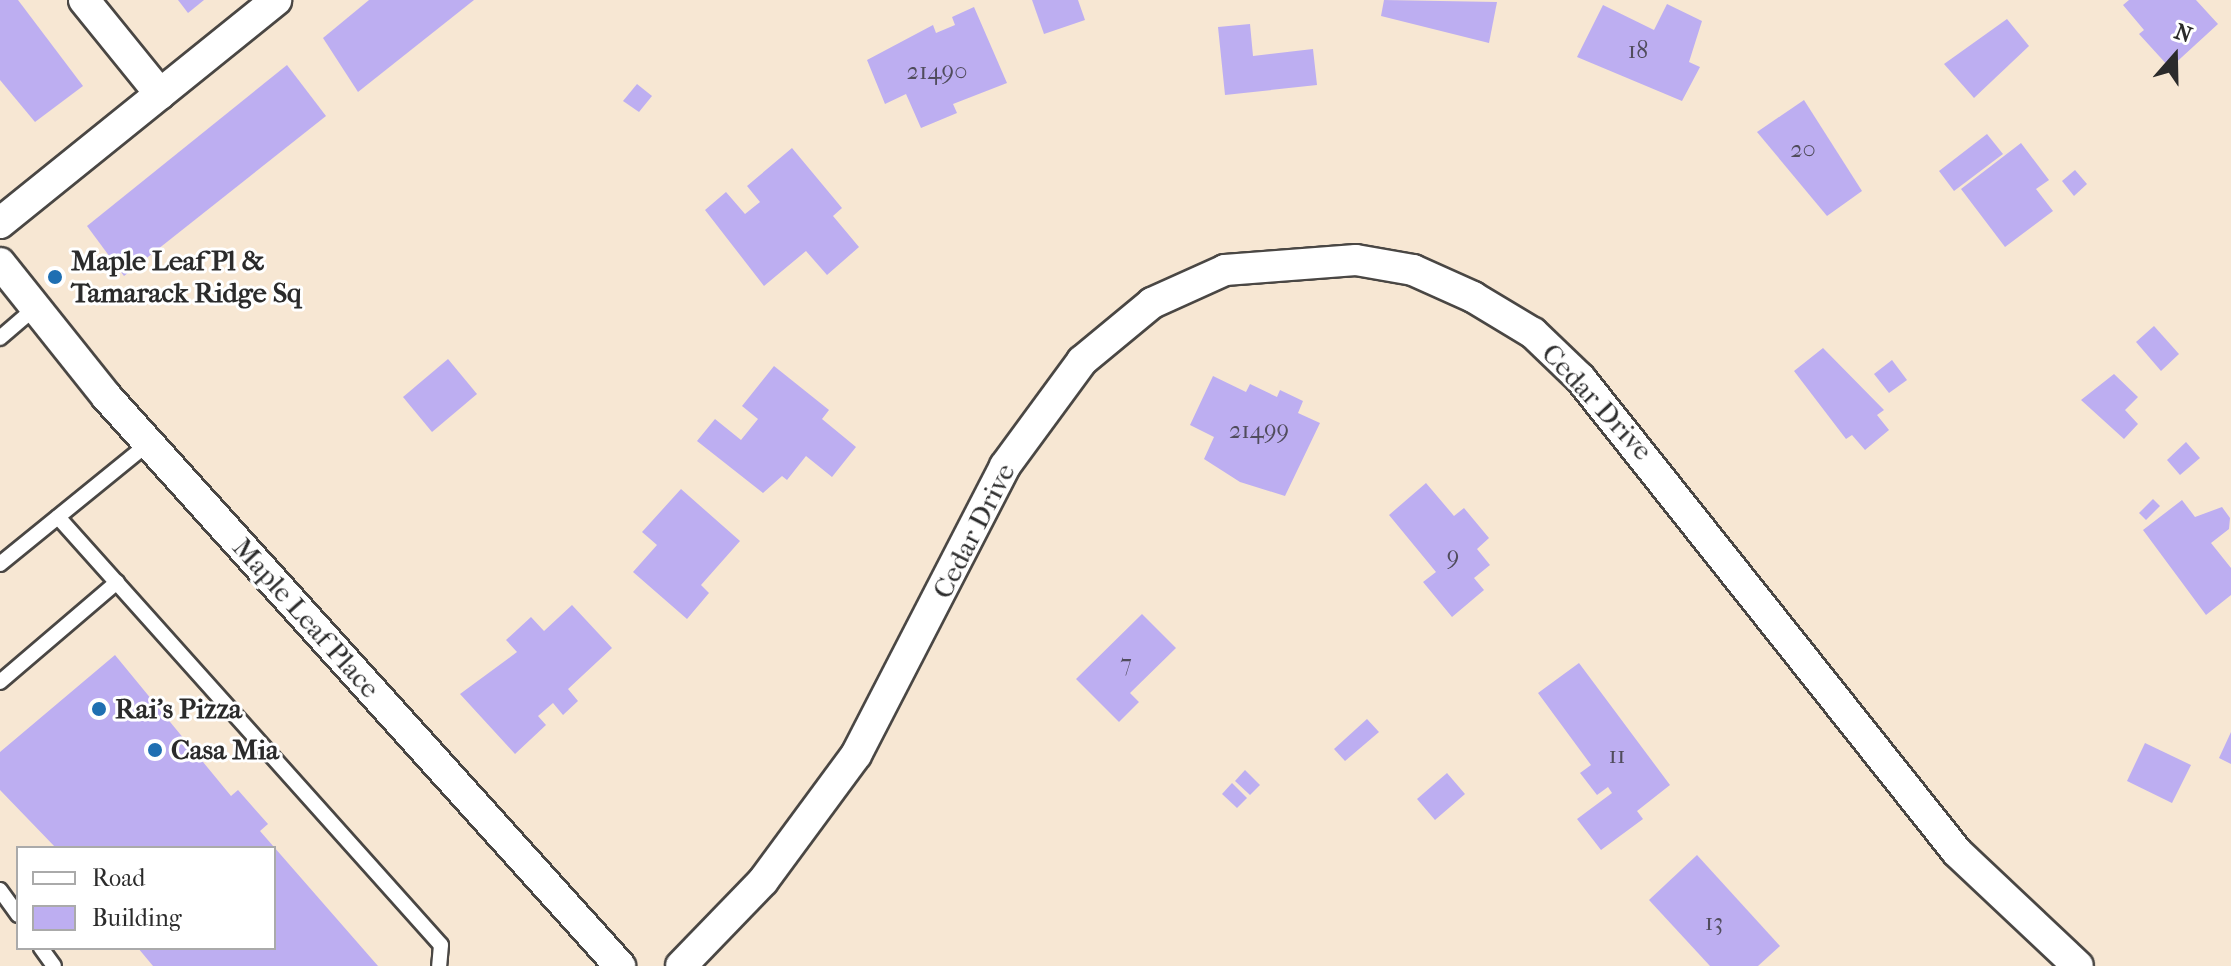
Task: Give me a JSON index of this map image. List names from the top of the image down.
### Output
{
  "streets": {
    "street": ["Cedar Drive", "Maple Leaf Place"]
  },
  "places": ["Maple Leaf Pl & Tamarack Ridge Sq", "Rai's Pizza", "Casa Mia"],
  "house_numbers": [
    "18",
    "21490",
    "20",
    "21499",
    "9",
    "7",
    "11",
    "13"
  ],
  "legend": ["Road", "Building"],
  "north": "top"
}
